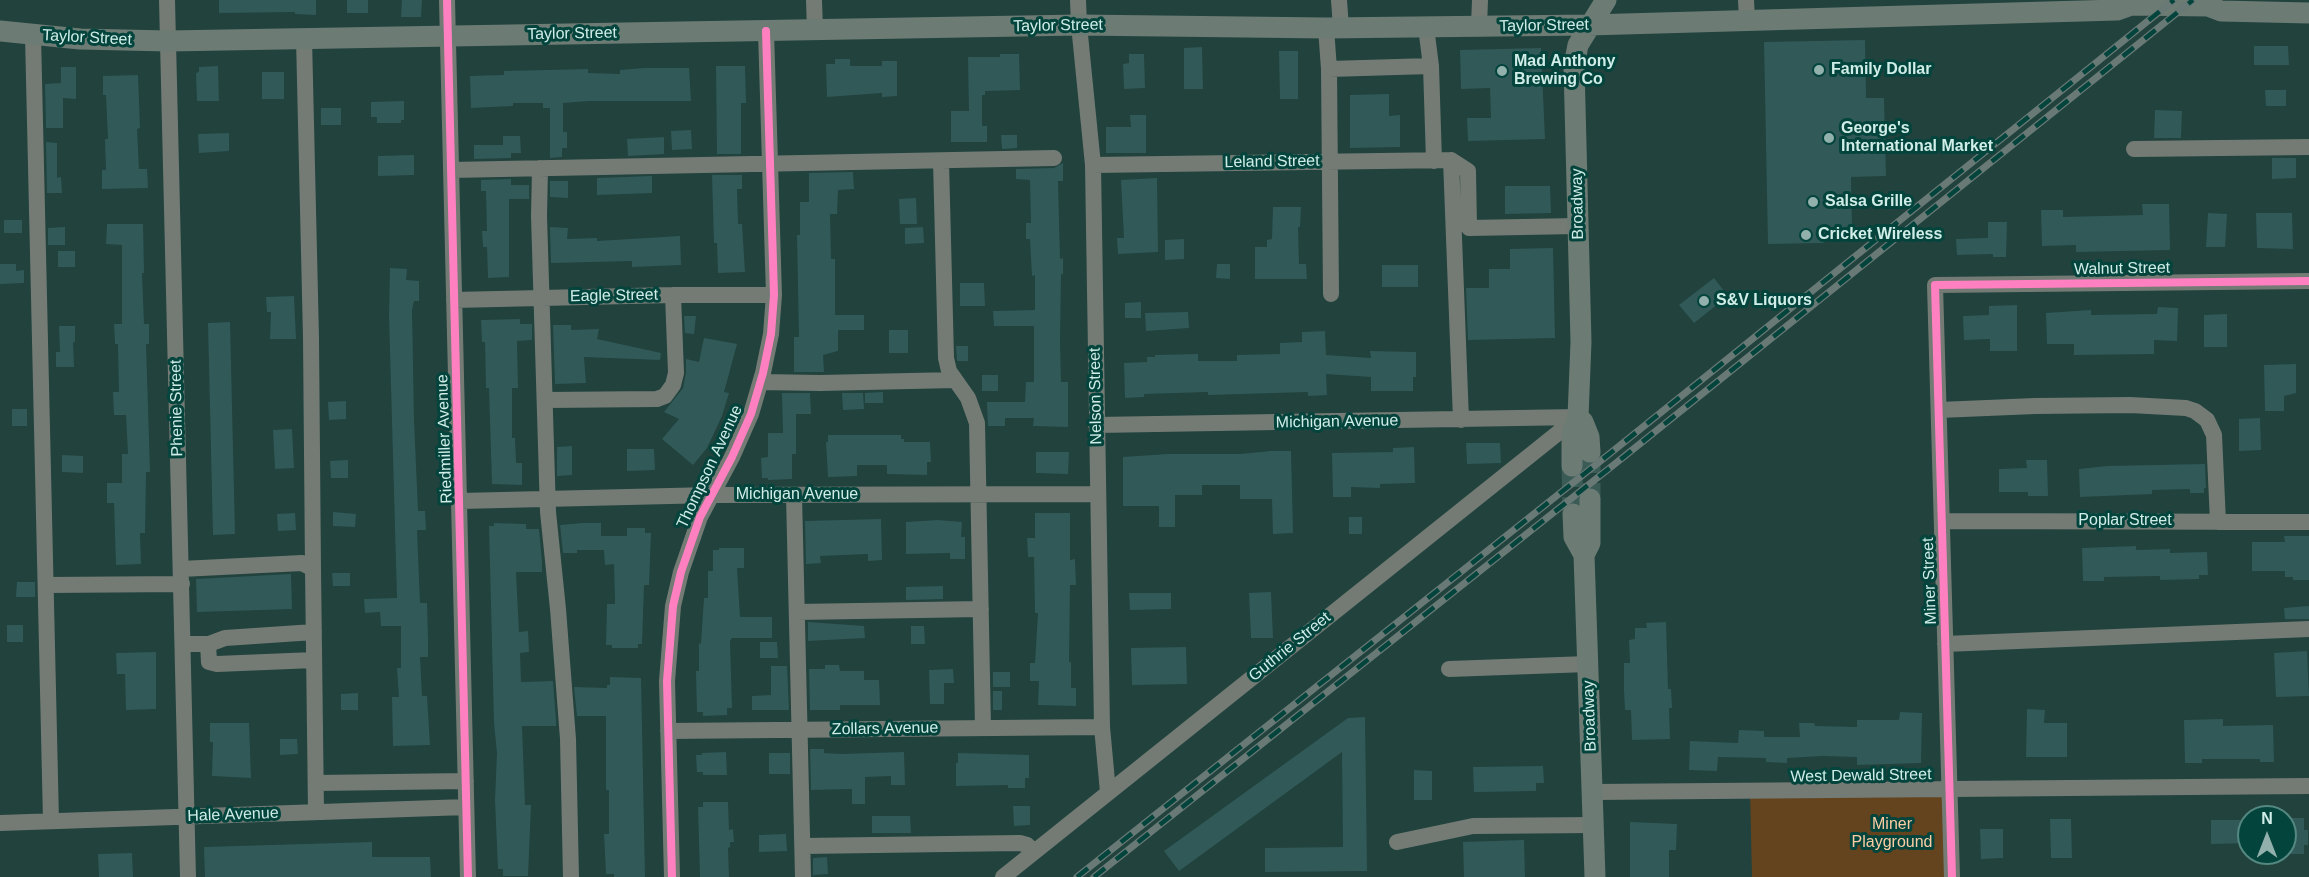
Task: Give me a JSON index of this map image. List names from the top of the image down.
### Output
{
  "streets": {
    "main road": ["Taylor Street", "Broadway"],
    "street": [
      "Leland Street",
      "Walnut Street",
      "Eagle Street",
      "Nelson Street",
      "Phenie Street",
      "Michigan Avenue",
      "Riedmiller Avenue",
      "Thompson Avenue",
      "Poplar Street",
      "Miner Street",
      "Guthrie Street",
      "Zollars Avenue",
      "West Dewald Street",
      "Hale Avenue"
    ]
  },
  "crossings": [
    ["Taylor Street", "Broadway"],
    ["Taylor Street", "Nelson Street"],
    ["Taylor Street", "Phenie Street"],
    ["Taylor Street", "Riedmiller Avenue"],
    ["Taylor Street", "Thompson Avenue"],
    ["Leland Street", "Nelson Street"],
    ["Broadway", "Michigan Avenue"],
    ["Broadway", "Guthrie Street"],
    ["Broadway", "West Dewald Street"],
    ["Walnut Street", "Miner Street"],
    ["Eagle Street", "Riedmiller Avenue"],
    ["Eagle Street", "Thompson Avenue"],
    ["Nelson Street", "Michigan Avenue"],
    ["Nelson Street", "Guthrie Street"],
    ["Nelson Street", "Zollars Avenue"],
    ["Phenie Street", "Hale Avenue"],
    ["Michigan Avenue", "Riedmiller Avenue"],
    ["Michigan Avenue", "Thompson Avenue"],
    ["Michigan Avenue", "Guthrie Street"],
    ["Riedmiller Avenue", "Hale Avenue"],
    ["Thompson Avenue", "Zollars Avenue"],
    ["Poplar Street", "Miner Street"],
    ["Miner Street", "West Dewald Street"]
  ],
  "parks": ["Miner Playground"],
  "places": [
    "Family Dollar",
    "Mad Anthony Brewing Co",
    "George's International Market",
    "Salsa Grille",
    "Cricket Wireless",
    "S&V Liquors"
  ],
  "north": "top"
}
